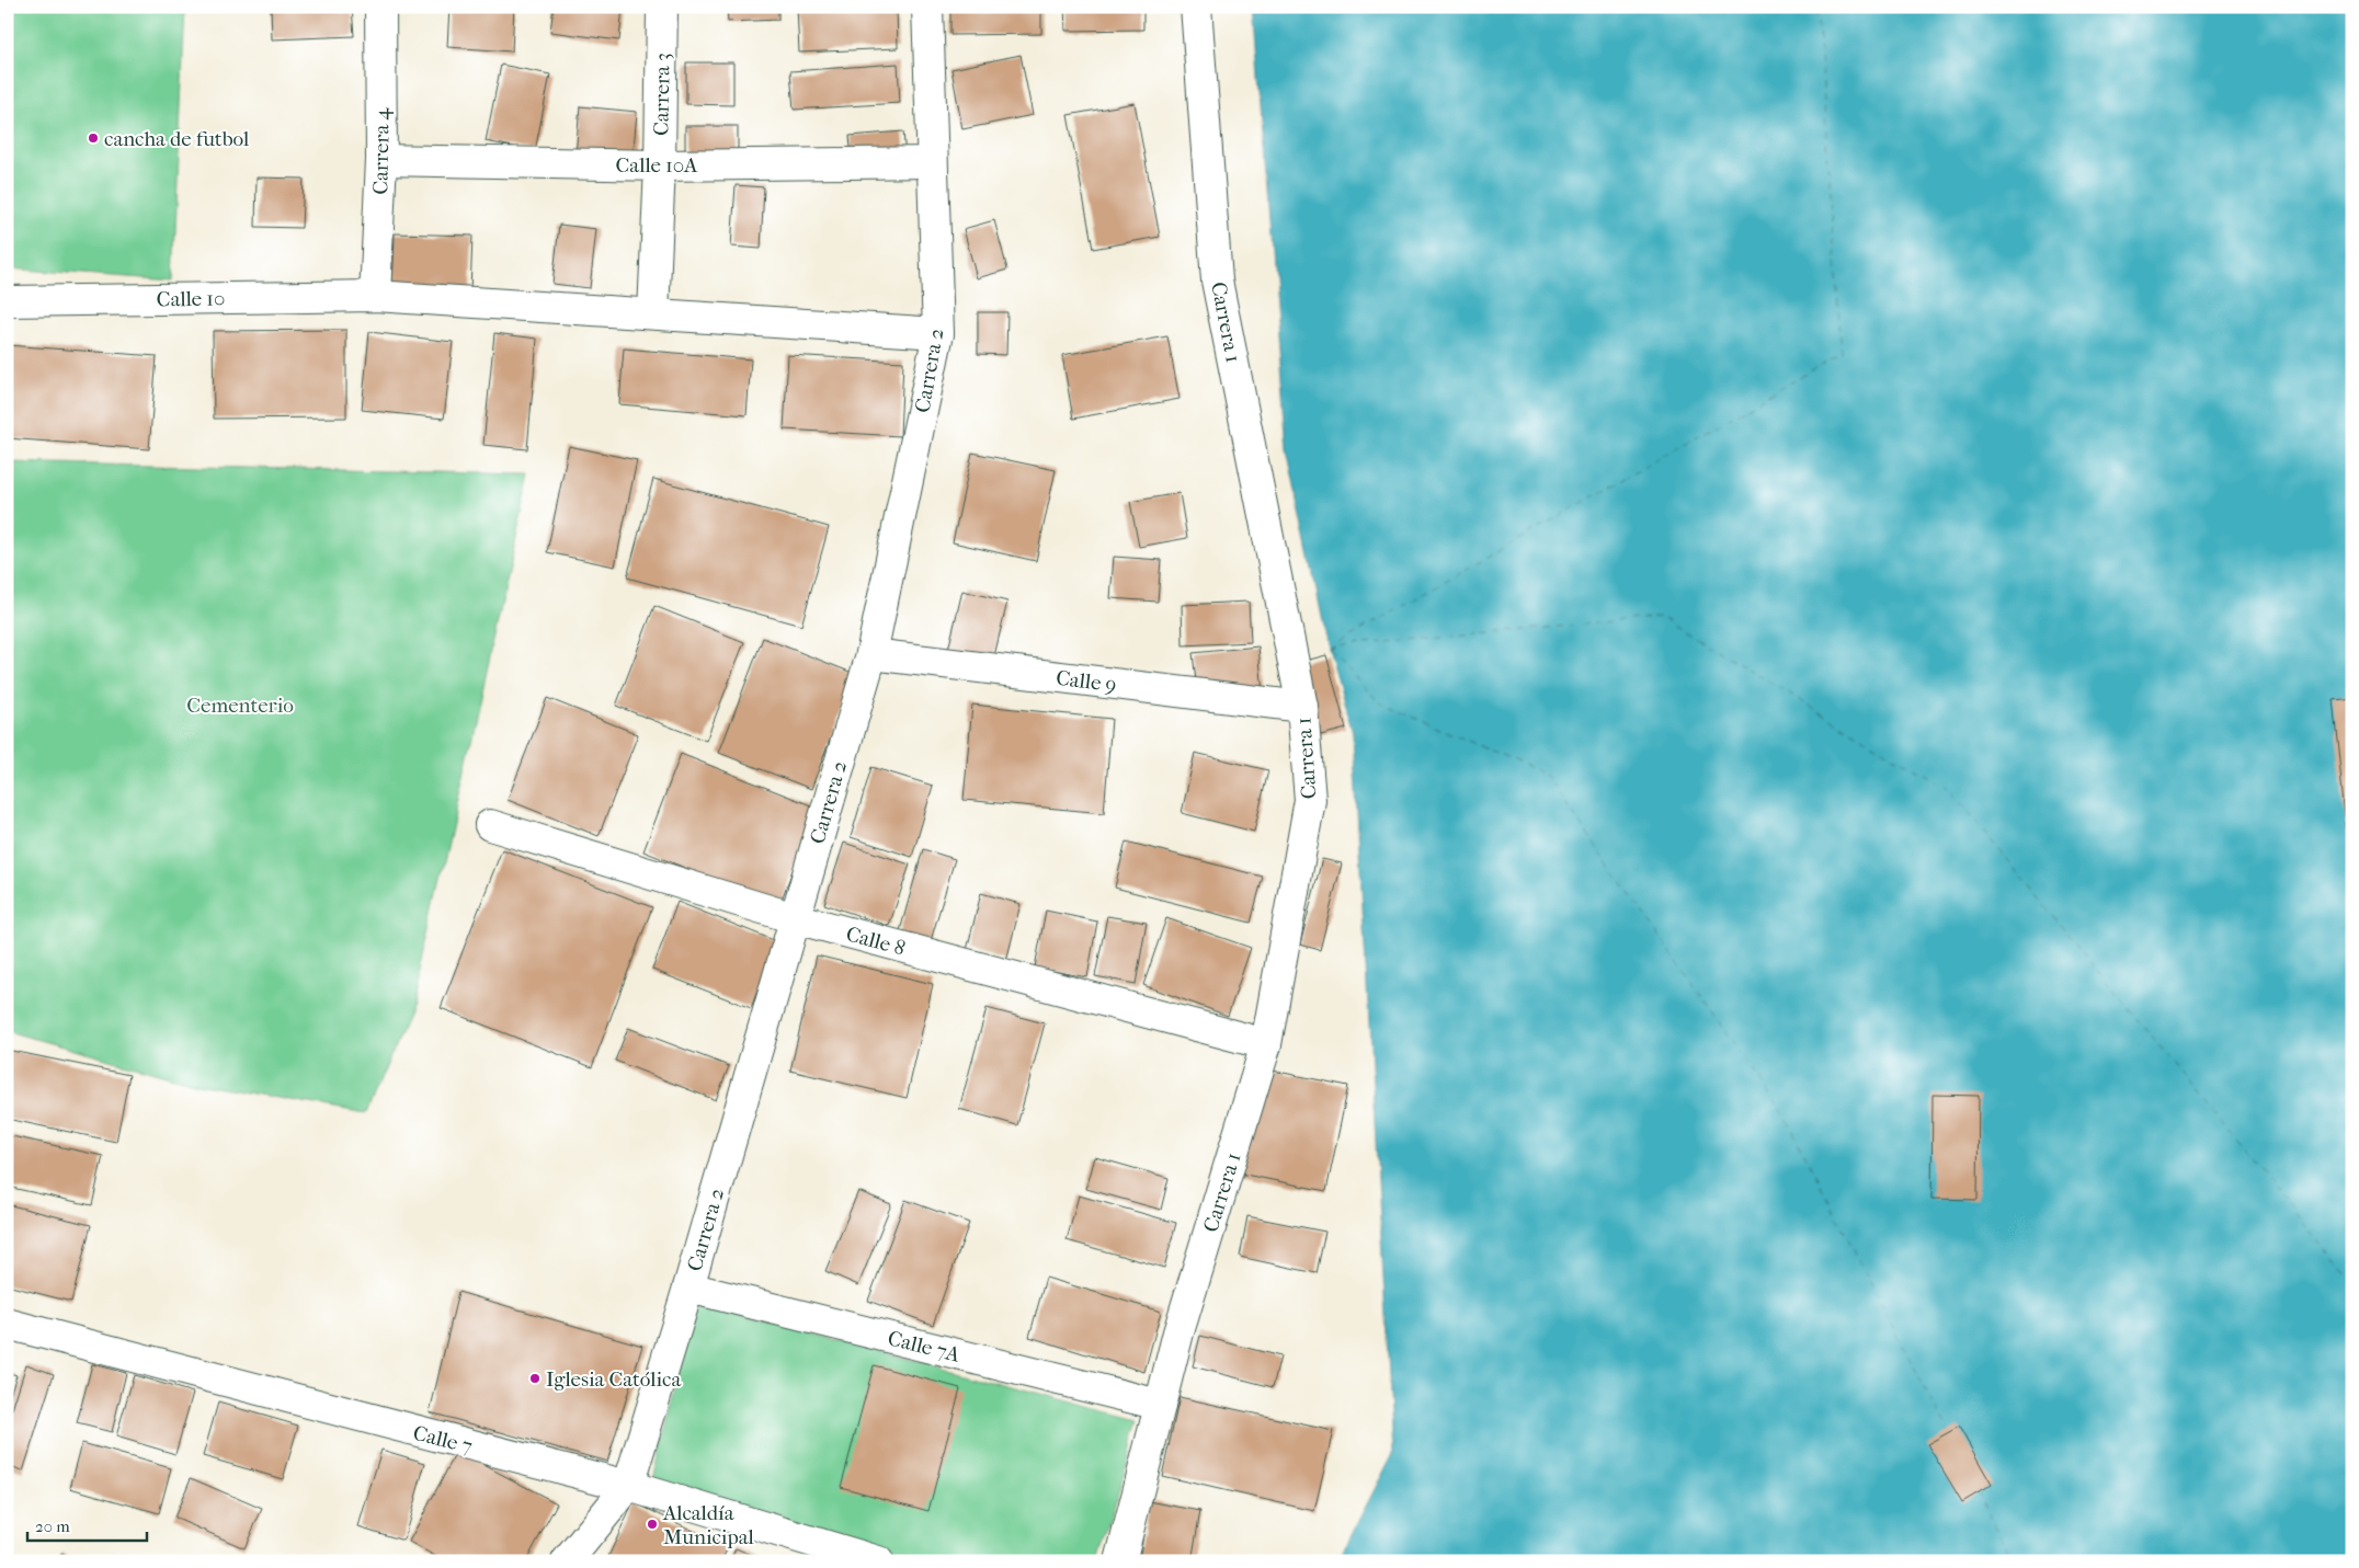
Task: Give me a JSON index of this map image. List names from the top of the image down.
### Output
{
  "streets": {
    "street": [
      "Carrera 3",
      "Carrera 4",
      "Calle 10A",
      "Calle 10",
      "Carrera 1",
      "Carrera 2",
      "Calle 9",
      "Calle 8",
      "Calle 7A",
      "Calle 7"
    ]
  },
  "crossings": [
    ["Carrera 3", "Calle 10A"],
    ["Carrera 3", "Calle 10"],
    ["Carrera 4", "Calle 10A"],
    ["Carrera 4", "Calle 10"],
    ["Calle 10A", "Carrera 2"],
    ["Calle 10", "Carrera 2"],
    ["Carrera 1", "Calle 9"],
    ["Carrera 1", "Calle 8"],
    ["Carrera 1", "Calle 7A"],
    ["Carrera 2", "Calle 9"],
    ["Carrera 2", "Calle 8"],
    ["Carrera 2", "Calle 7A"],
    ["Carrera 2", "Calle 7"]
  ],
  "parks": ["Cementerio"],
  "places": ["cancha de futbol", "Iglesia Católica", "Alcaldía Municipal"],
  "scale_bar": "20 m"
}
